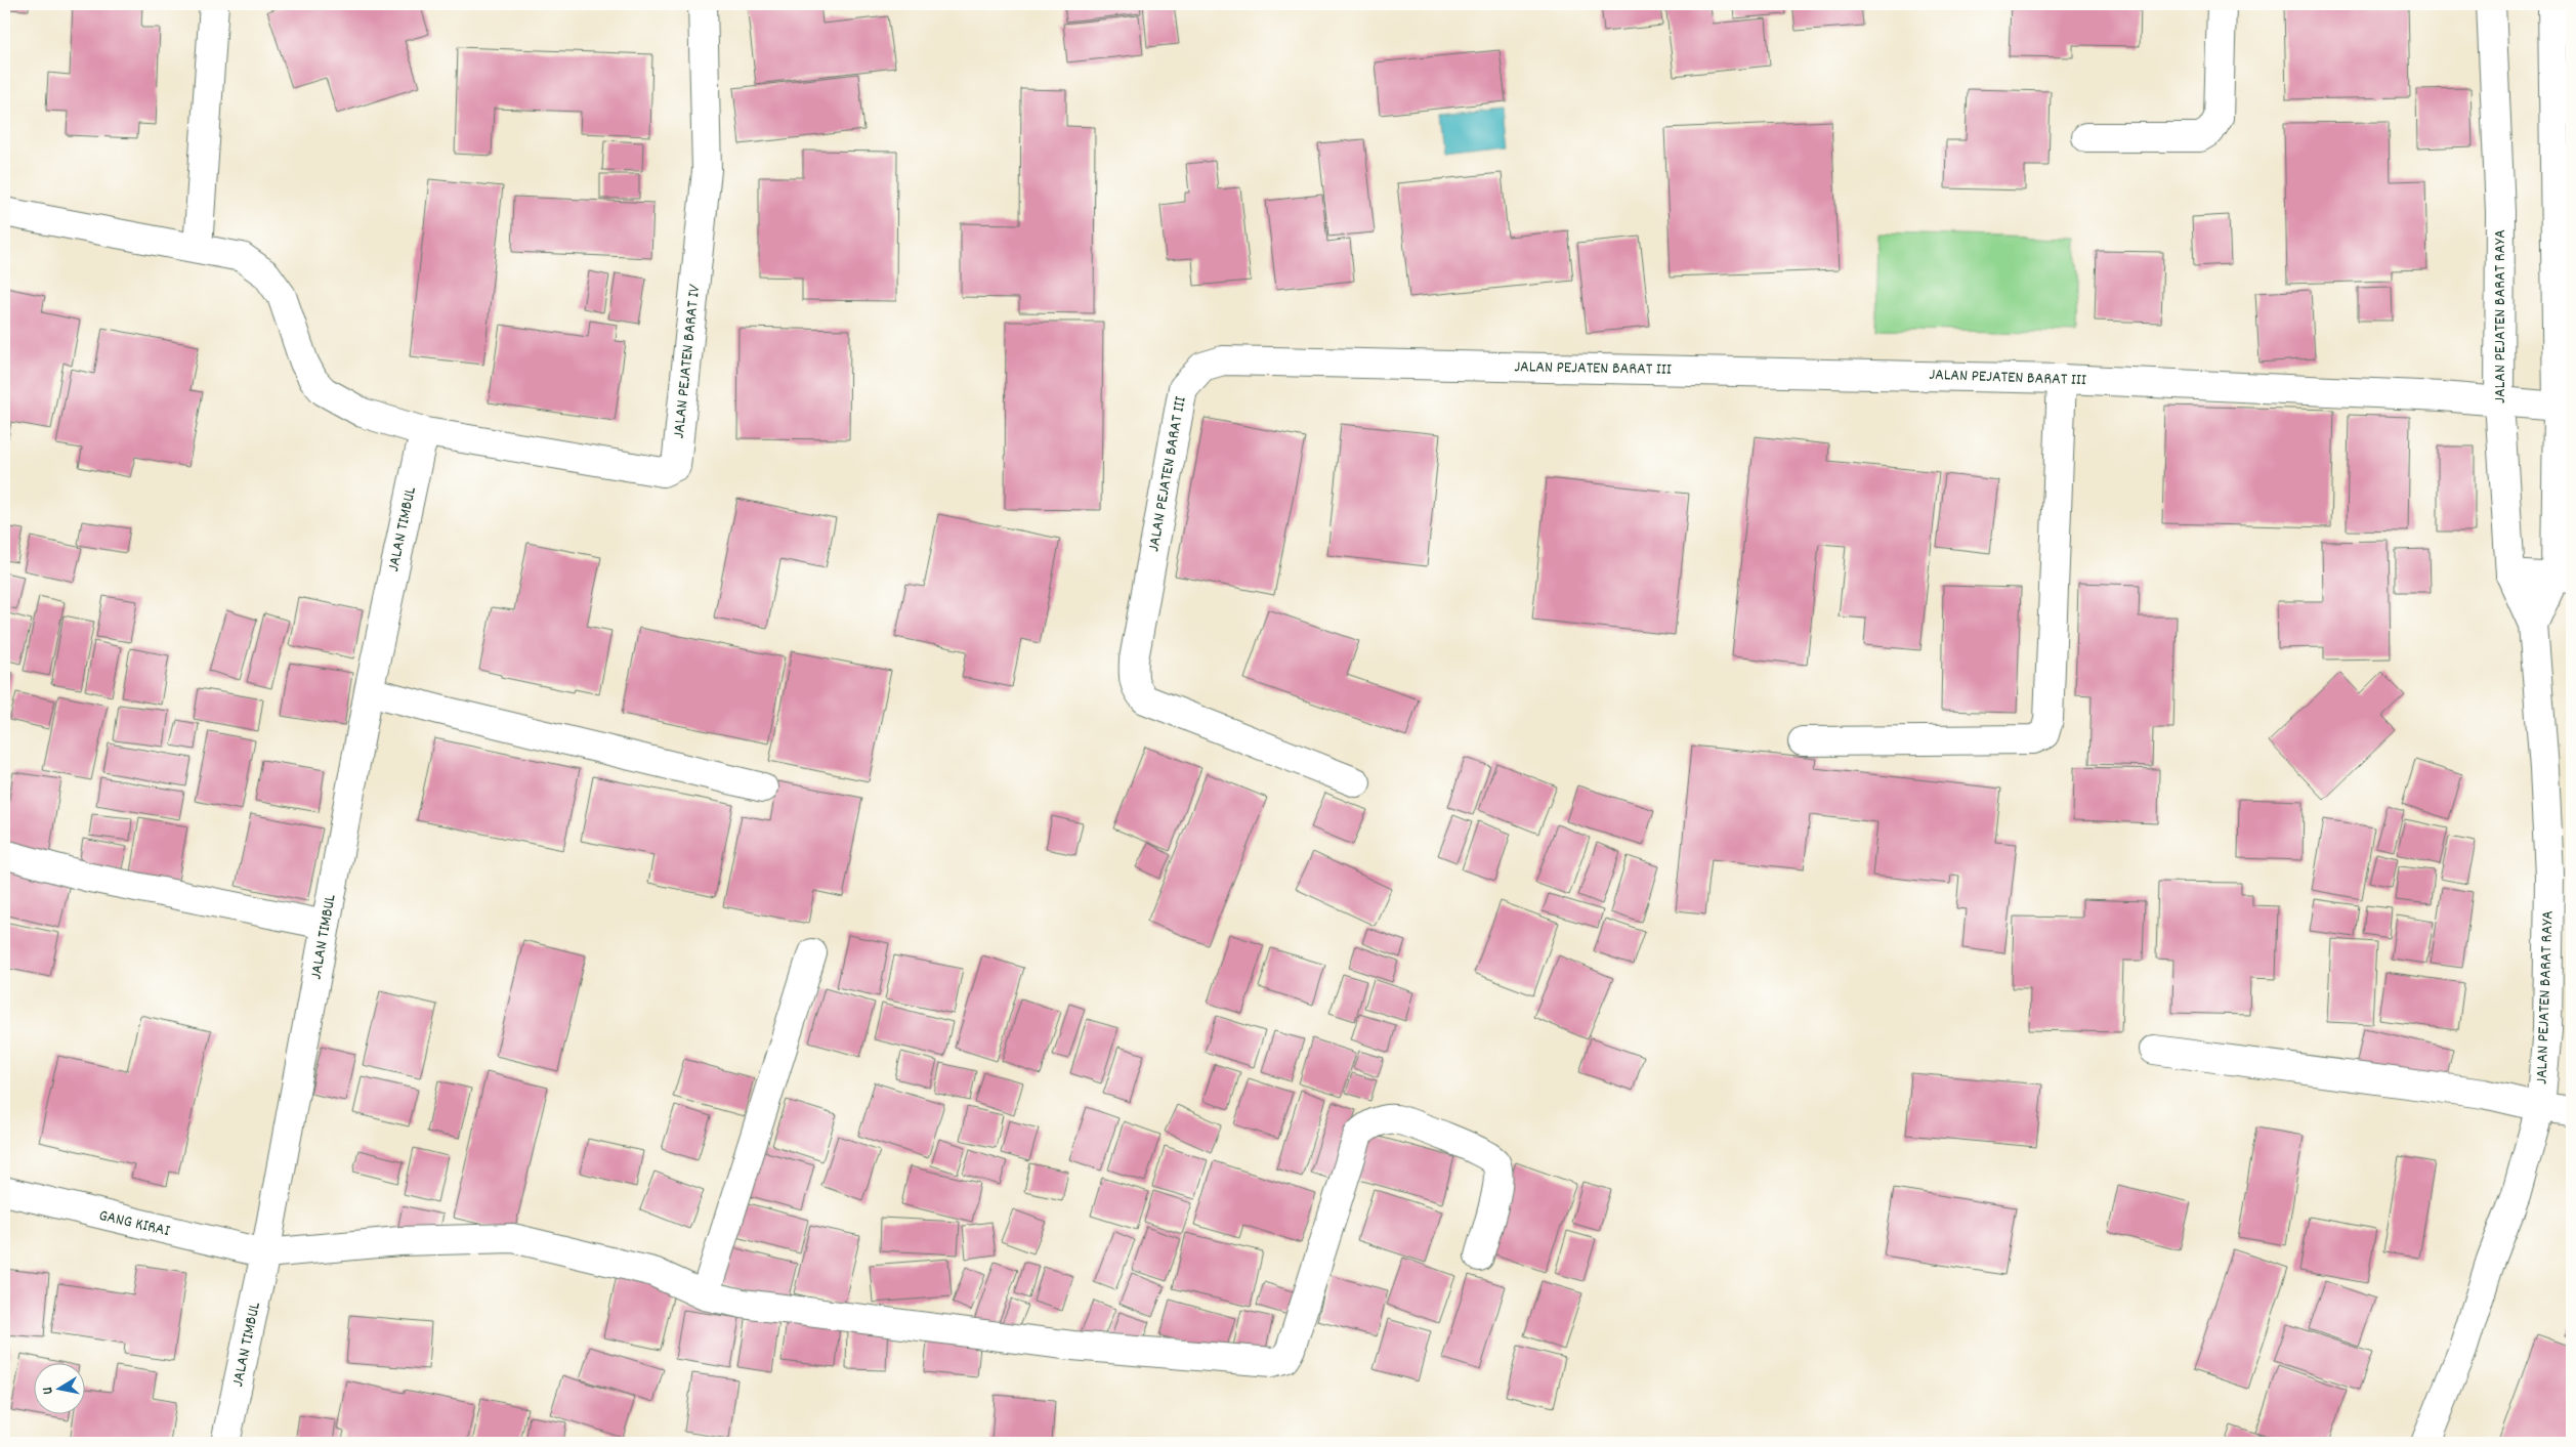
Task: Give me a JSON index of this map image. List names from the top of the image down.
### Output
{
  "streets": {
    "street": [
      "JALAN PEJATEN BARAT RAYA",
      "JALAN PEJATEN BARAT IV",
      "JALAN PEJATEN BARAT III",
      "JALAN TIMBUL",
      "GANG KIRAI"
    ]
  },
  "crossings": [
    ["JALAN PEJATEN BARAT RAYA", "JALAN PEJATEN BARAT III"],
    ["JALAN PEJATEN BARAT IV", "JALAN TIMBUL"],
    ["JALAN TIMBUL", "GANG KIRAI"]
  ],
  "north": "left"
}
